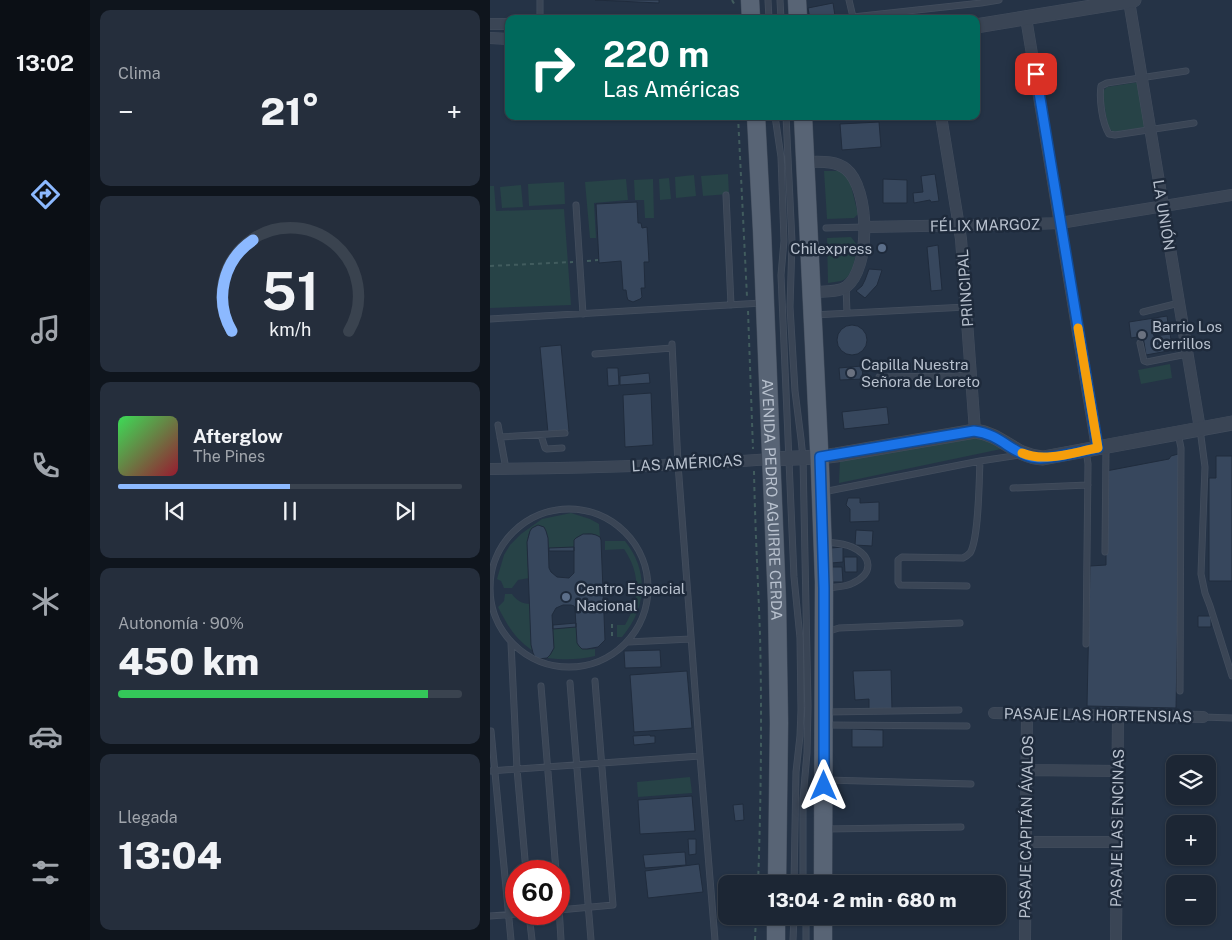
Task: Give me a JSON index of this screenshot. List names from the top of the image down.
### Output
{
  "streets": {
    "main road": ["AVENIDA PEDRO AGUIRRE CERDA"],
    "street": [
      "LA UNIÓN",
      "FÉLIX MARGOZ",
      "PRINCIPAL",
      "LAS AMÉRICAS",
      "PASAJE LAS HORTENSIAS",
      "PASAJE CAPITÁN ÁVALOS",
      "PASAJE LAS ENCINAS"
    ]
  },
  "crossings": [
    ["LA UNIÓN", "FÉLIX MARGOZ"],
    ["LA UNIÓN", "LAS AMÉRICAS"],
    ["FÉLIX MARGOZ", "PRINCIPAL"],
    ["PRINCIPAL", "LAS AMÉRICAS"],
    ["LAS AMÉRICAS", "AVENIDA PEDRO AGUIRRE CERDA"],
    ["PASAJE LAS HORTENSIAS", "PASAJE CAPITÁN ÁVALOS"],
    ["PASAJE LAS HORTENSIAS", "PASAJE LAS ENCINAS"]
  ],
  "places": [
    "Chilexpress",
    "Barrio Los Cerrillos",
    "Capilla Nuestra Señora de Loreto",
    "Centro Espacial Nacional"
  ],
  "page": {
    "tabs": "13:02",
    "tile": [
      "Clima",
      ["Autonomía · 90%", "450 km"],
      ["Llegada", "13:04"]
    ],
    "turn": ["220 m", "Las Américas"],
    "heat": ["−", "21°", "+"],
    "song": ["Afterglow", "The Pines"],
    "map_buttons": ["+", "−"],
    "limit": "60",
    "trip": "13:04 · 2 min · 680 m",
    "gauge": ["51", "km/h"]
  }
}
